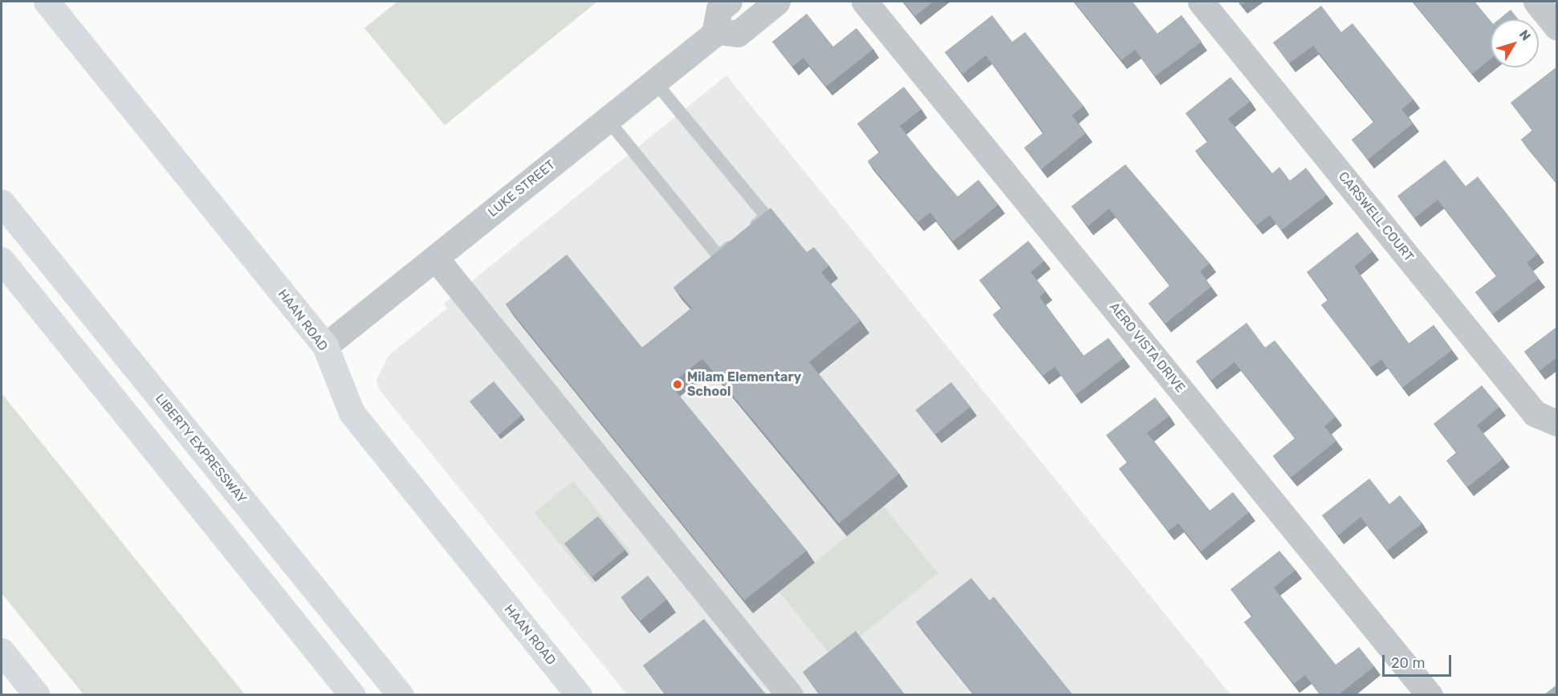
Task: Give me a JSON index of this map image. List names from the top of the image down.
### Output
{
  "streets": {
    "main road": ["HAAN ROAD", "LIBERTY EXPRESSWAY"],
    "street": ["LUKE STREET", "CARSWELL COURT", "AERO VISTA DRIVE"]
  },
  "crossings": [
    ["LUKE STREET", "HAAN ROAD"]
  ],
  "places": ["Milam Elementary School"],
  "scale_bar": "20 m",
  "north": "top right"
}
